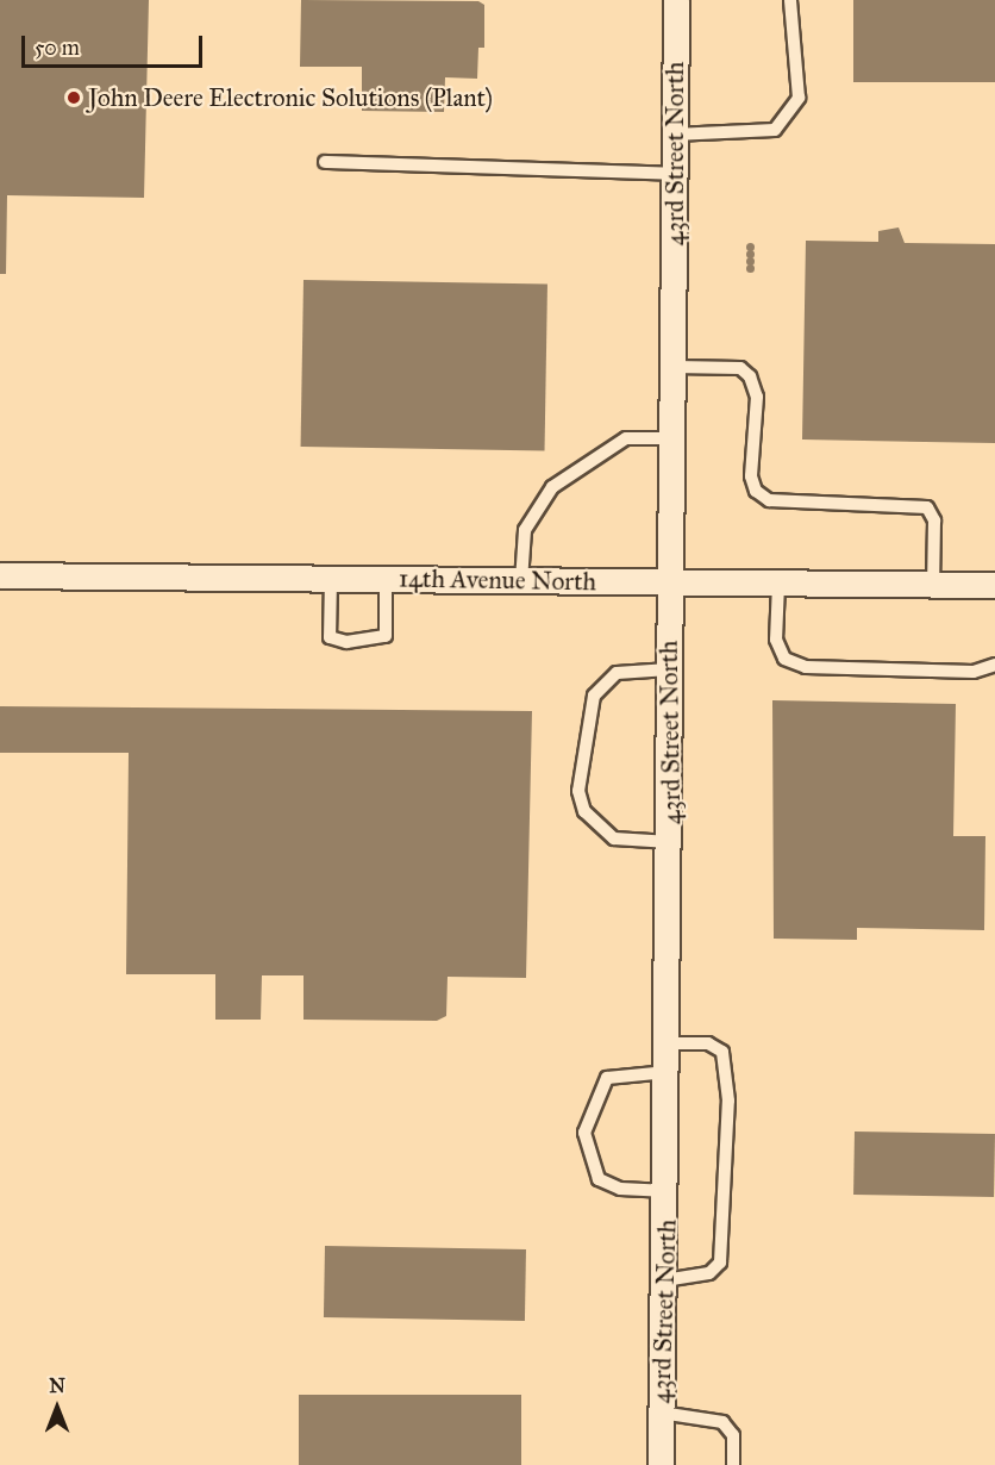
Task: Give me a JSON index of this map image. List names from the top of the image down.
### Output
{
  "streets": {
    "street": ["43rd Street North", "14th Avenue North"]
  },
  "crossings": [
    ["43rd Street North", "14th Avenue North"]
  ],
  "places": ["John Deere Electronic Solutions (Plant)"],
  "scale_bar": "50 m",
  "north": "top"
}
